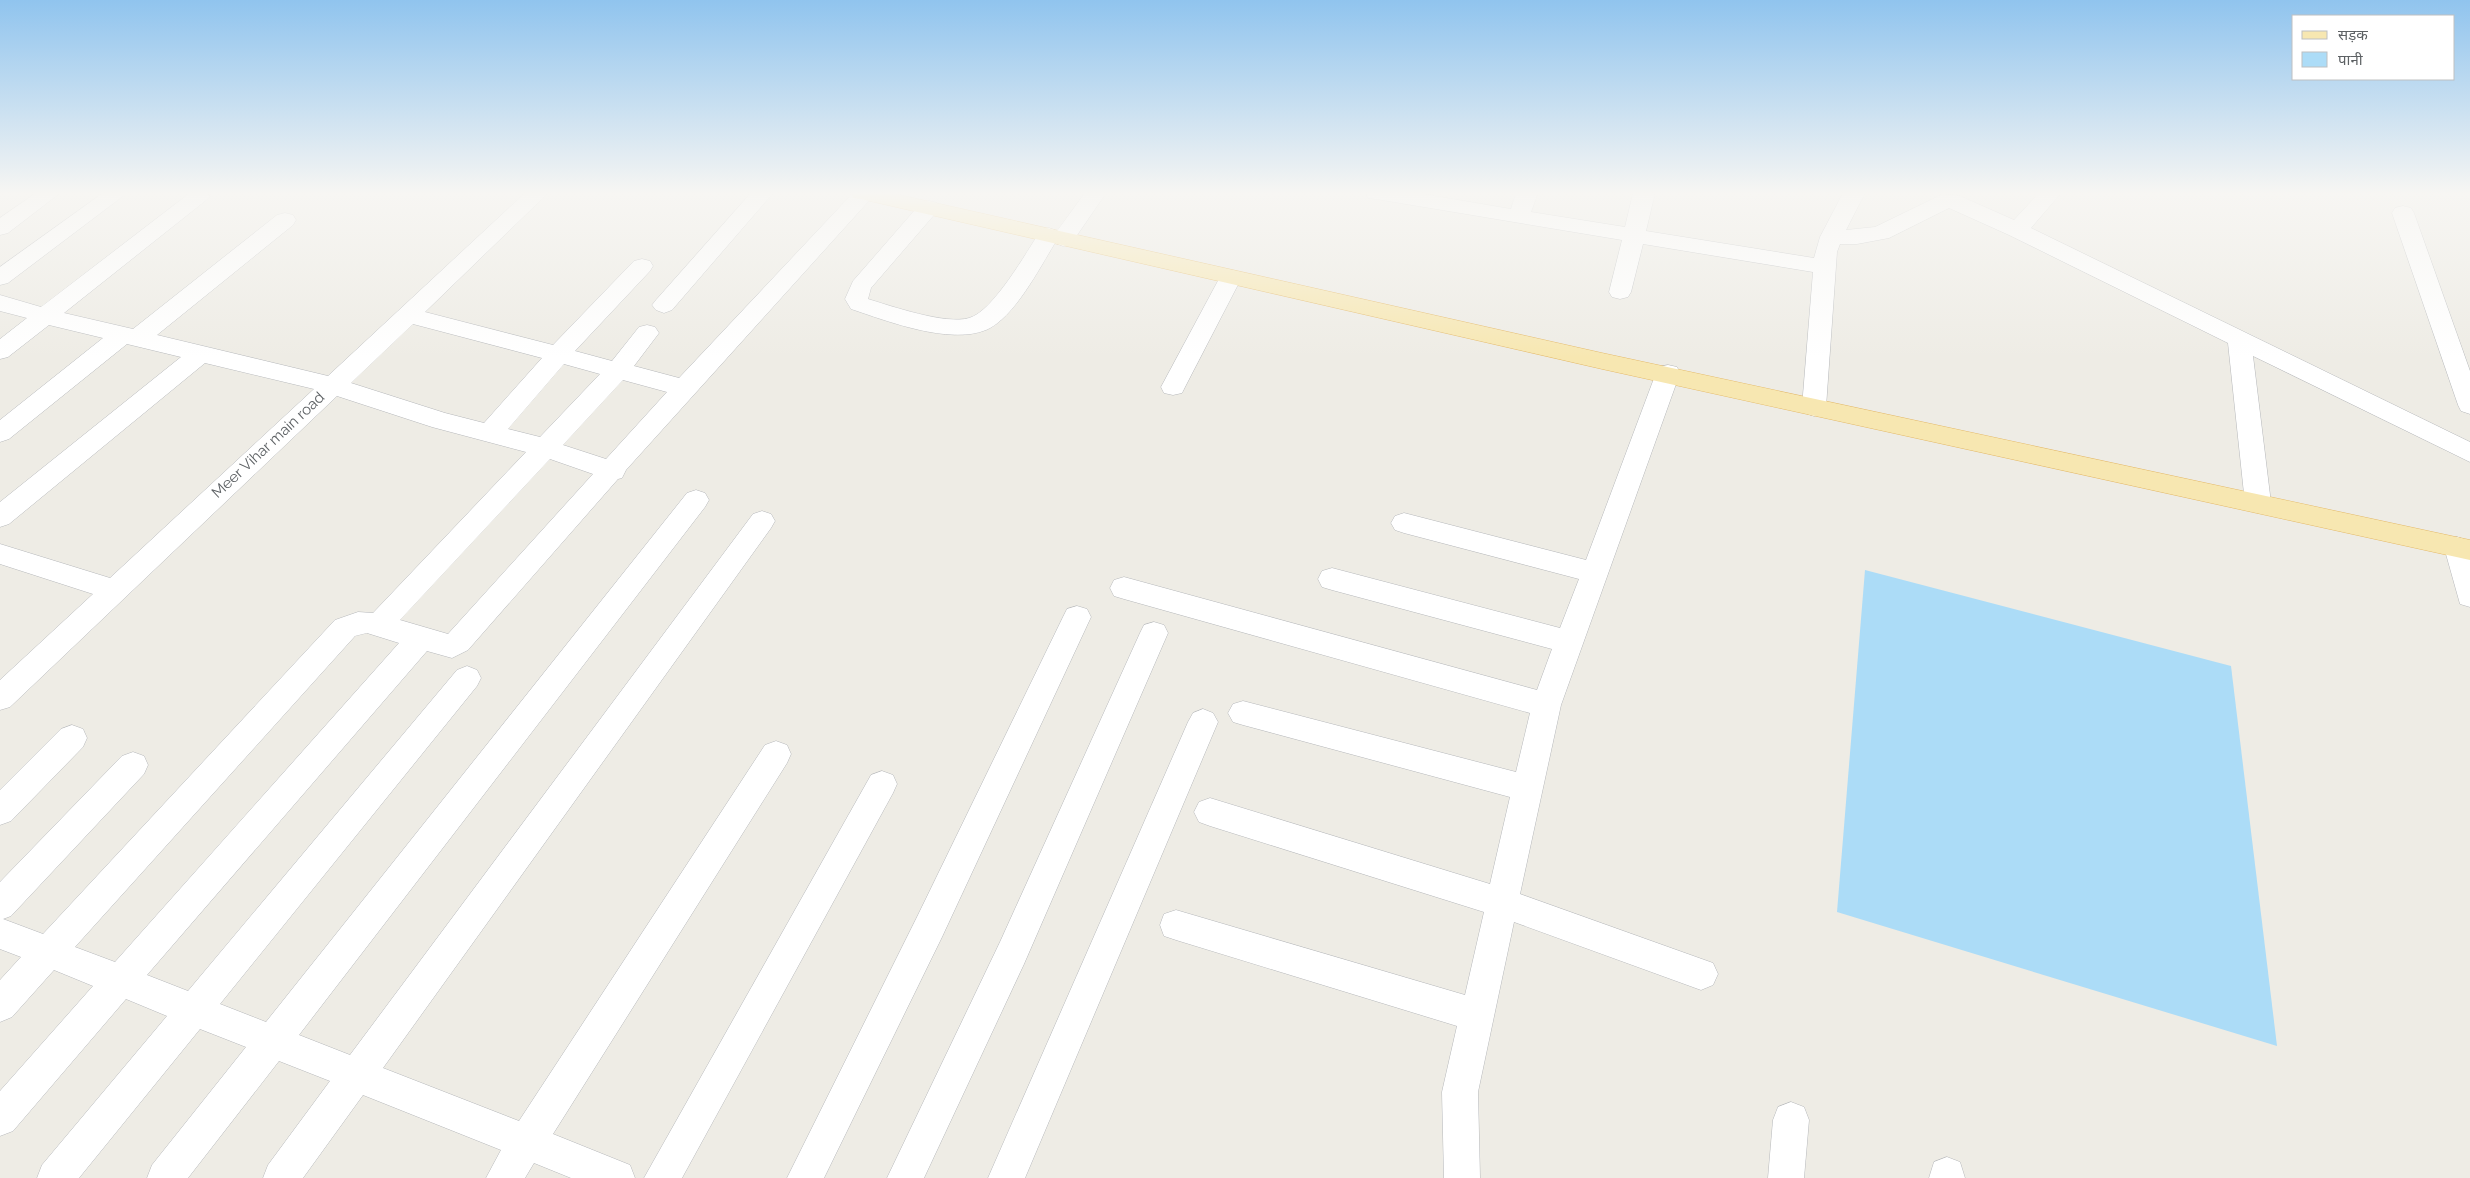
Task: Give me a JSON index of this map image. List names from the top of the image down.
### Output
{
  "streets": {
    "street": ["Meer Vihar main road"]
  },
  "legend": ["सड़क", "पानी"]
}
